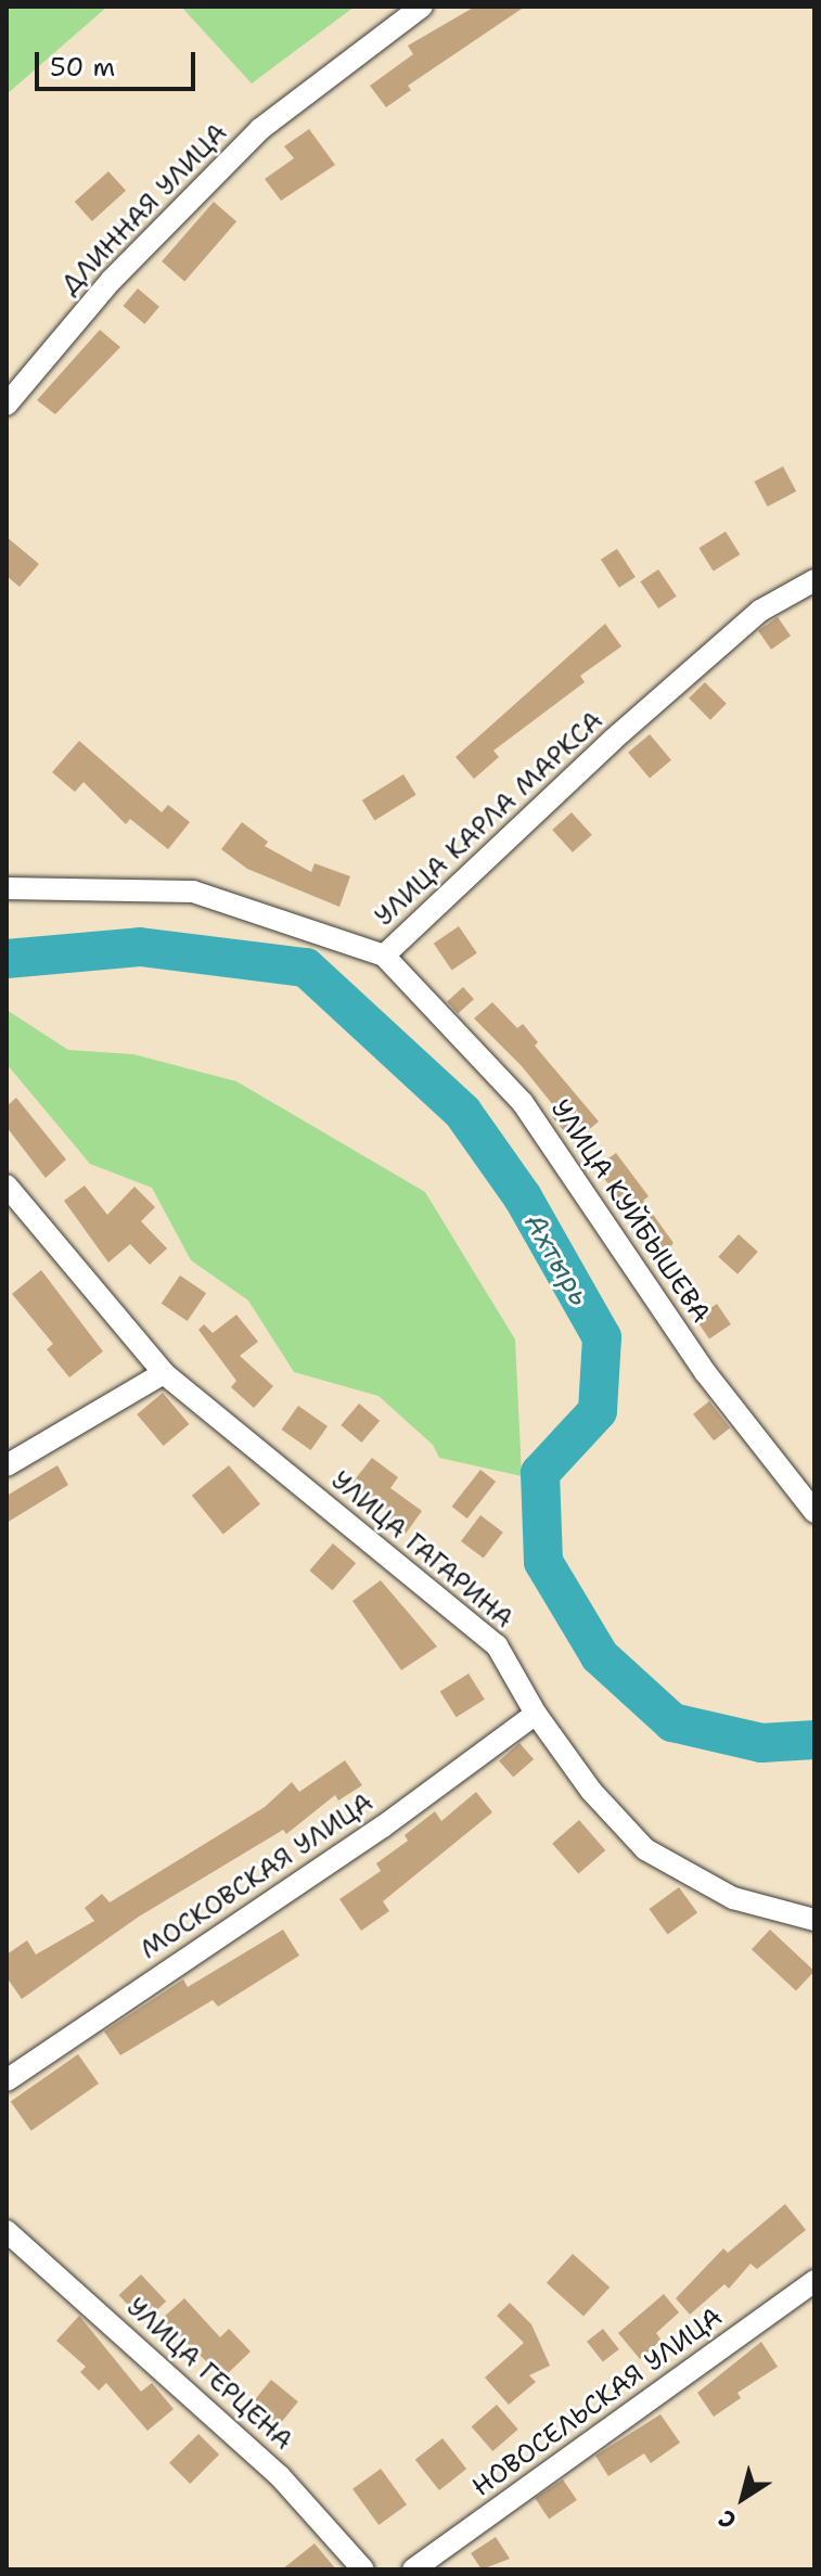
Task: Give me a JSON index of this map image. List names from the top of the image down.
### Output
{
  "streets": {
    "street": [
      "ДЛИННАЯ УЛИЦА",
      "УЛИЦА КАРЛА МАРКСА",
      "УЛИЦА КУЙБЫШЕВА",
      "УЛИЦА ГАГАРИНА",
      "МОСКОВСКАЯ УЛИЦА",
      "УЛИЦА ГЕРЦЕНА",
      "НОВОСЕЛЬСКАЯ УЛИЦА"
    ]
  },
  "crossings": [
    ["УЛИЦА КАРЛА МАРКСА", "УЛИЦА КУЙБЫШЕВА"],
    ["УЛИЦА ГАГАРИНА", "МОСКОВСКАЯ УЛИЦА"]
  ],
  "water": ["Ахтырь"],
  "scale_bar": "50 m",
  "north": "bottom left"
}
